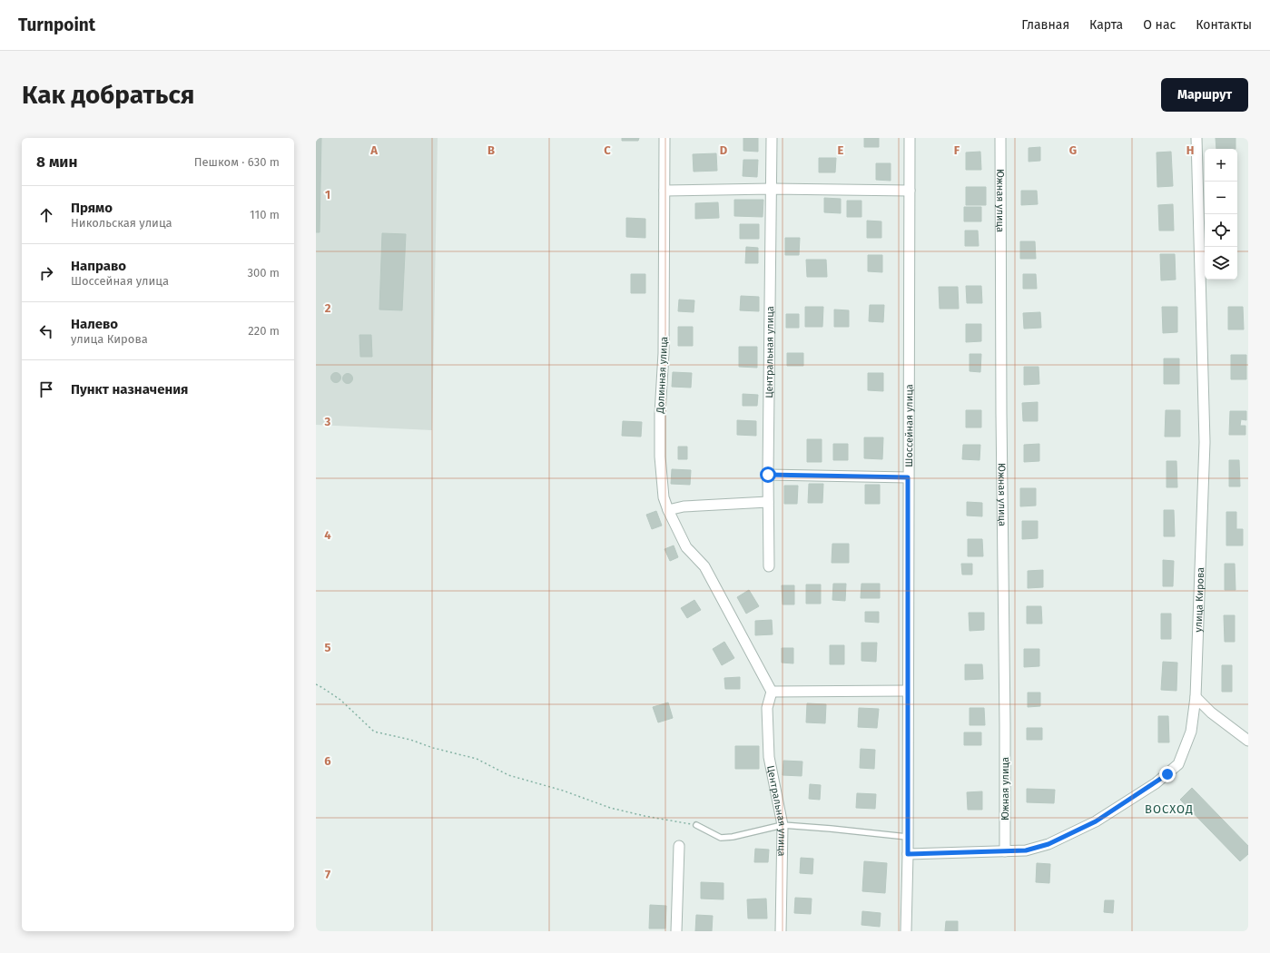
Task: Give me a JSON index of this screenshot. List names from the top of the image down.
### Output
{
  "streets": {
    "street": [
      "Южная улица",
      "Центральная улица",
      "Долинная улица",
      "Шоссейная улица",
      "улица Кирова"
    ]
  },
  "crossings": [
    ["Южная улица", "улица Кирова"],
    ["Центральная улица", "Долинная улица"],
    ["Шоссейная улица", "улица Кирова"]
  ],
  "districts": ["ВОСХОД"],
  "page": {
    "header": "Turnpoint",
    "nav": [
      "Главная",
      "Карта",
      "О нас",
      "Контакты"
    ],
    "buttons": "Маршрут",
    "title": "Как добраться",
    "heading": ["8 мин", "Пешком · 630 m"],
    "map_buttons": ["+", "−"],
    "list": [
      ["Прямо", "Никольская улица", "110 m"],
      ["Направо", "Шоссейная улица", "300 m"],
      ["Налево", "улица Кирова", "220 m"],
      "Пункт назначения"
    ]
  },
  "grid": {
    "columns": [
      "A",
      "B",
      "C",
      "D",
      "E",
      "F",
      "G",
      "H"
    ],
    "rows": [
      "1",
      "2",
      "3",
      "4",
      "5",
      "6",
      "7"
    ]
  }
}
